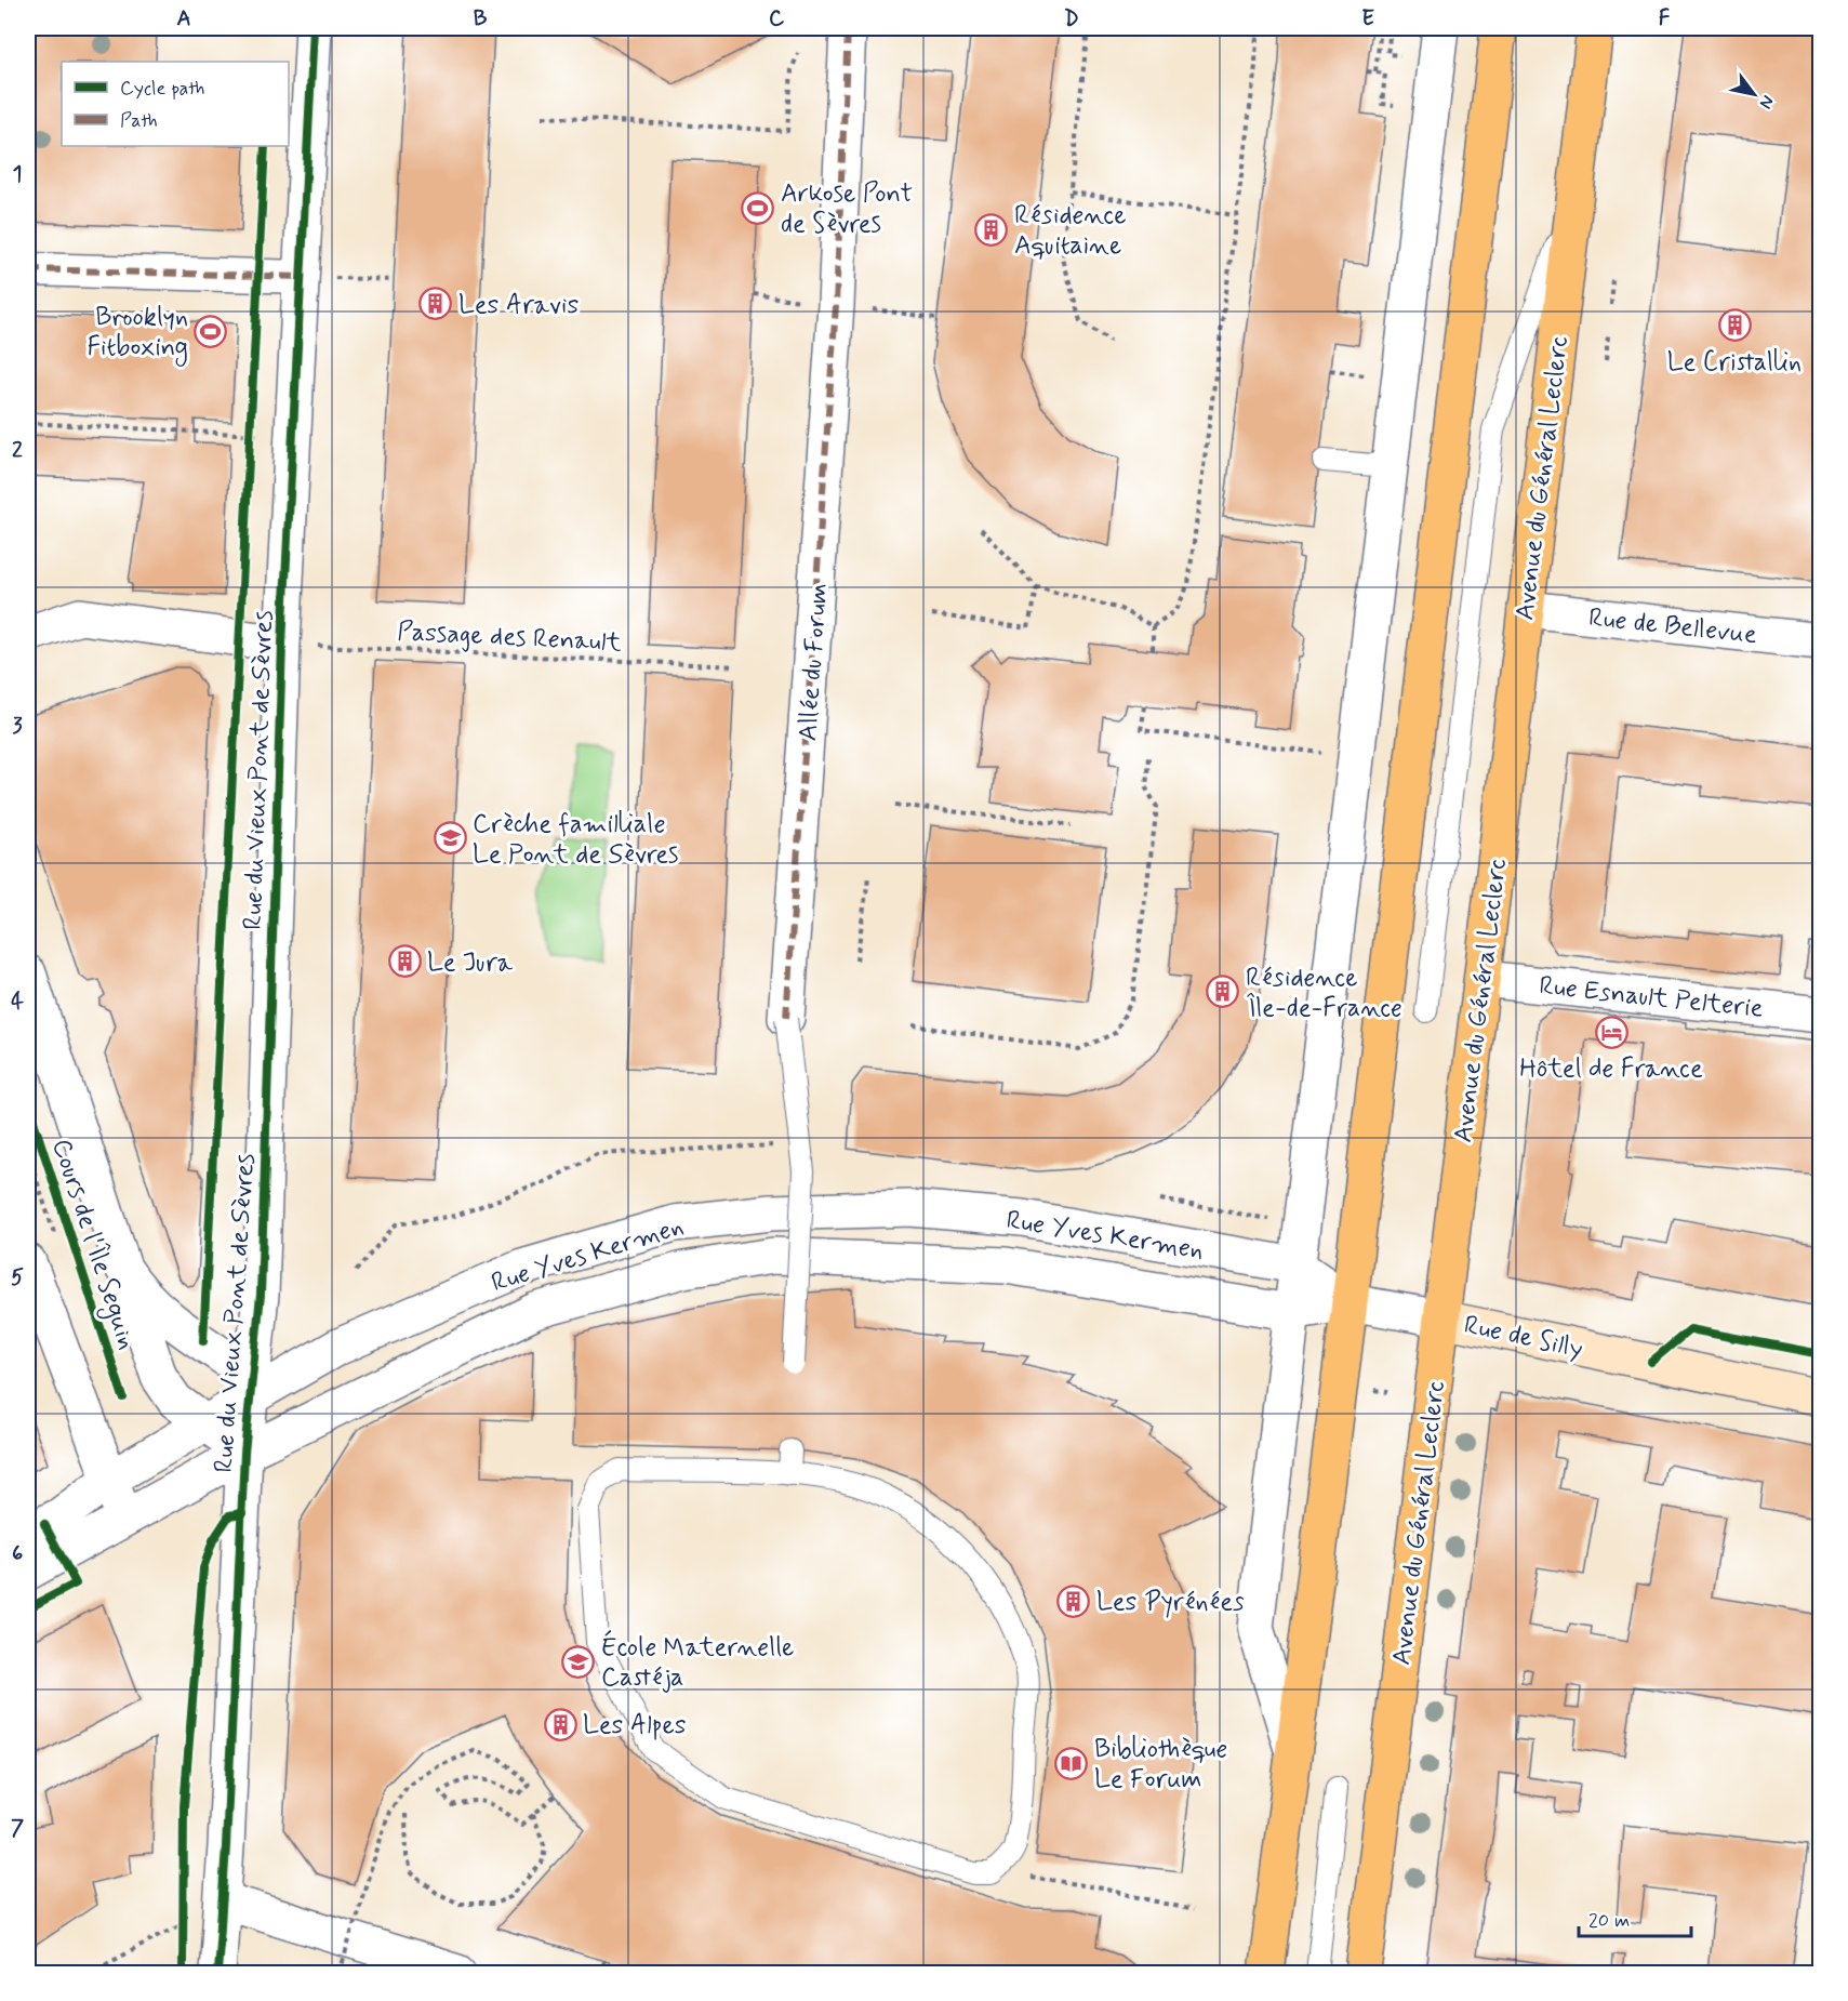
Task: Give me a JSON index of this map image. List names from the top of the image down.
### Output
{
  "streets": {
    "main road": ["Avenue du Général Leclerc", "Rue de Silly"],
    "street": [
      "Rue de Bellevue",
      "Allée du Forum",
      "Rue du Vieux Pont de Sèvres",
      "Rue Esnault Pelterie",
      "Rue Yves Kermen",
      "Cours de l'Île Seguin"
    ],
    "path": ["Passage des Renault"]
  },
  "crossings": [
    ["Avenue du Général Leclerc", "Rue de Bellevue"],
    ["Avenue du Général Leclerc", "Rue Esnault Pelterie"],
    ["Avenue du Général Leclerc", "Rue de Silly"],
    ["Passage des Renault", "Rue du Vieux Pont de Sèvres"],
    ["Rue du Vieux Pont de Sèvres", "Rue Yves Kermen"],
    ["Rue du Vieux Pont de Sèvres", "Cours de l'Île Seguin"],
    ["Rue Yves Kermen", "Cours de l'Île Seguin"],
    ["Rue Yves Kermen", "Rue de Silly"]
  ],
  "places": {
    "sports": ["Arkose Pont de Sèvres", "Brooklyn Fitboxing"],
    "building": [
      "Résidence Aquitaine",
      "Les Aravis",
      "Le Cristallin",
      "Le Jura",
      "Résidence Île-de-France",
      "Les Pyrénées",
      "Les Alpes"
    ],
    "school or university": ["Crèche familliale Le Pont de Sèvres", "École Maternelle Castéja"],
    "hotel": ["Hôtel de France"],
    "library": ["Bibliothèque Le Forum"]
  },
  "legend": ["Cycle path", "Path"],
  "scale_bar": "20 m",
  "north": "bottom right",
  "grid": {
    "columns": [
      "A",
      "B",
      "C",
      "D",
      "E",
      "F"
    ],
    "rows": [
      "1",
      "2",
      "3",
      "4",
      "5",
      "6",
      "7"
    ]
  }
}
